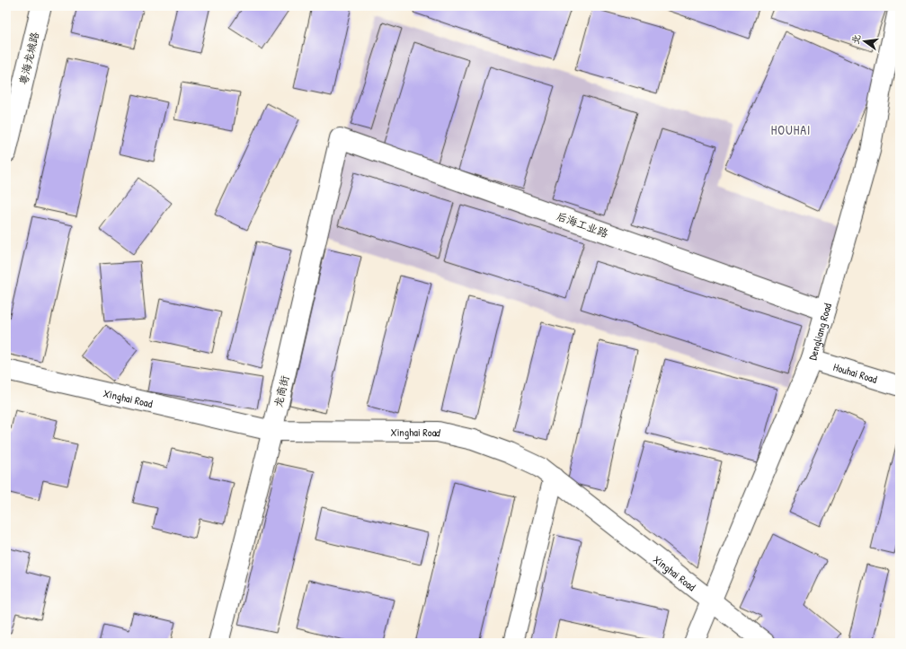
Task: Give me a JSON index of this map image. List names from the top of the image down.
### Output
{
  "streets": {
    "street": [
      "粤海龙城路",
      "后海工业路",
      "Dengliang Road",
      "Houhai Road",
      "龙商街",
      "Xinghai Road"
    ]
  },
  "crossings": [
    ["后海工业路", "Dengliang Road"],
    ["后海工业路", "龙商街"],
    ["Dengliang Road", "Houhai Road"],
    ["Dengliang Road", "Xinghai Road"],
    ["龙商街", "Xinghai Road"]
  ],
  "districts": ["HOUHAI"],
  "north": "left"
}
